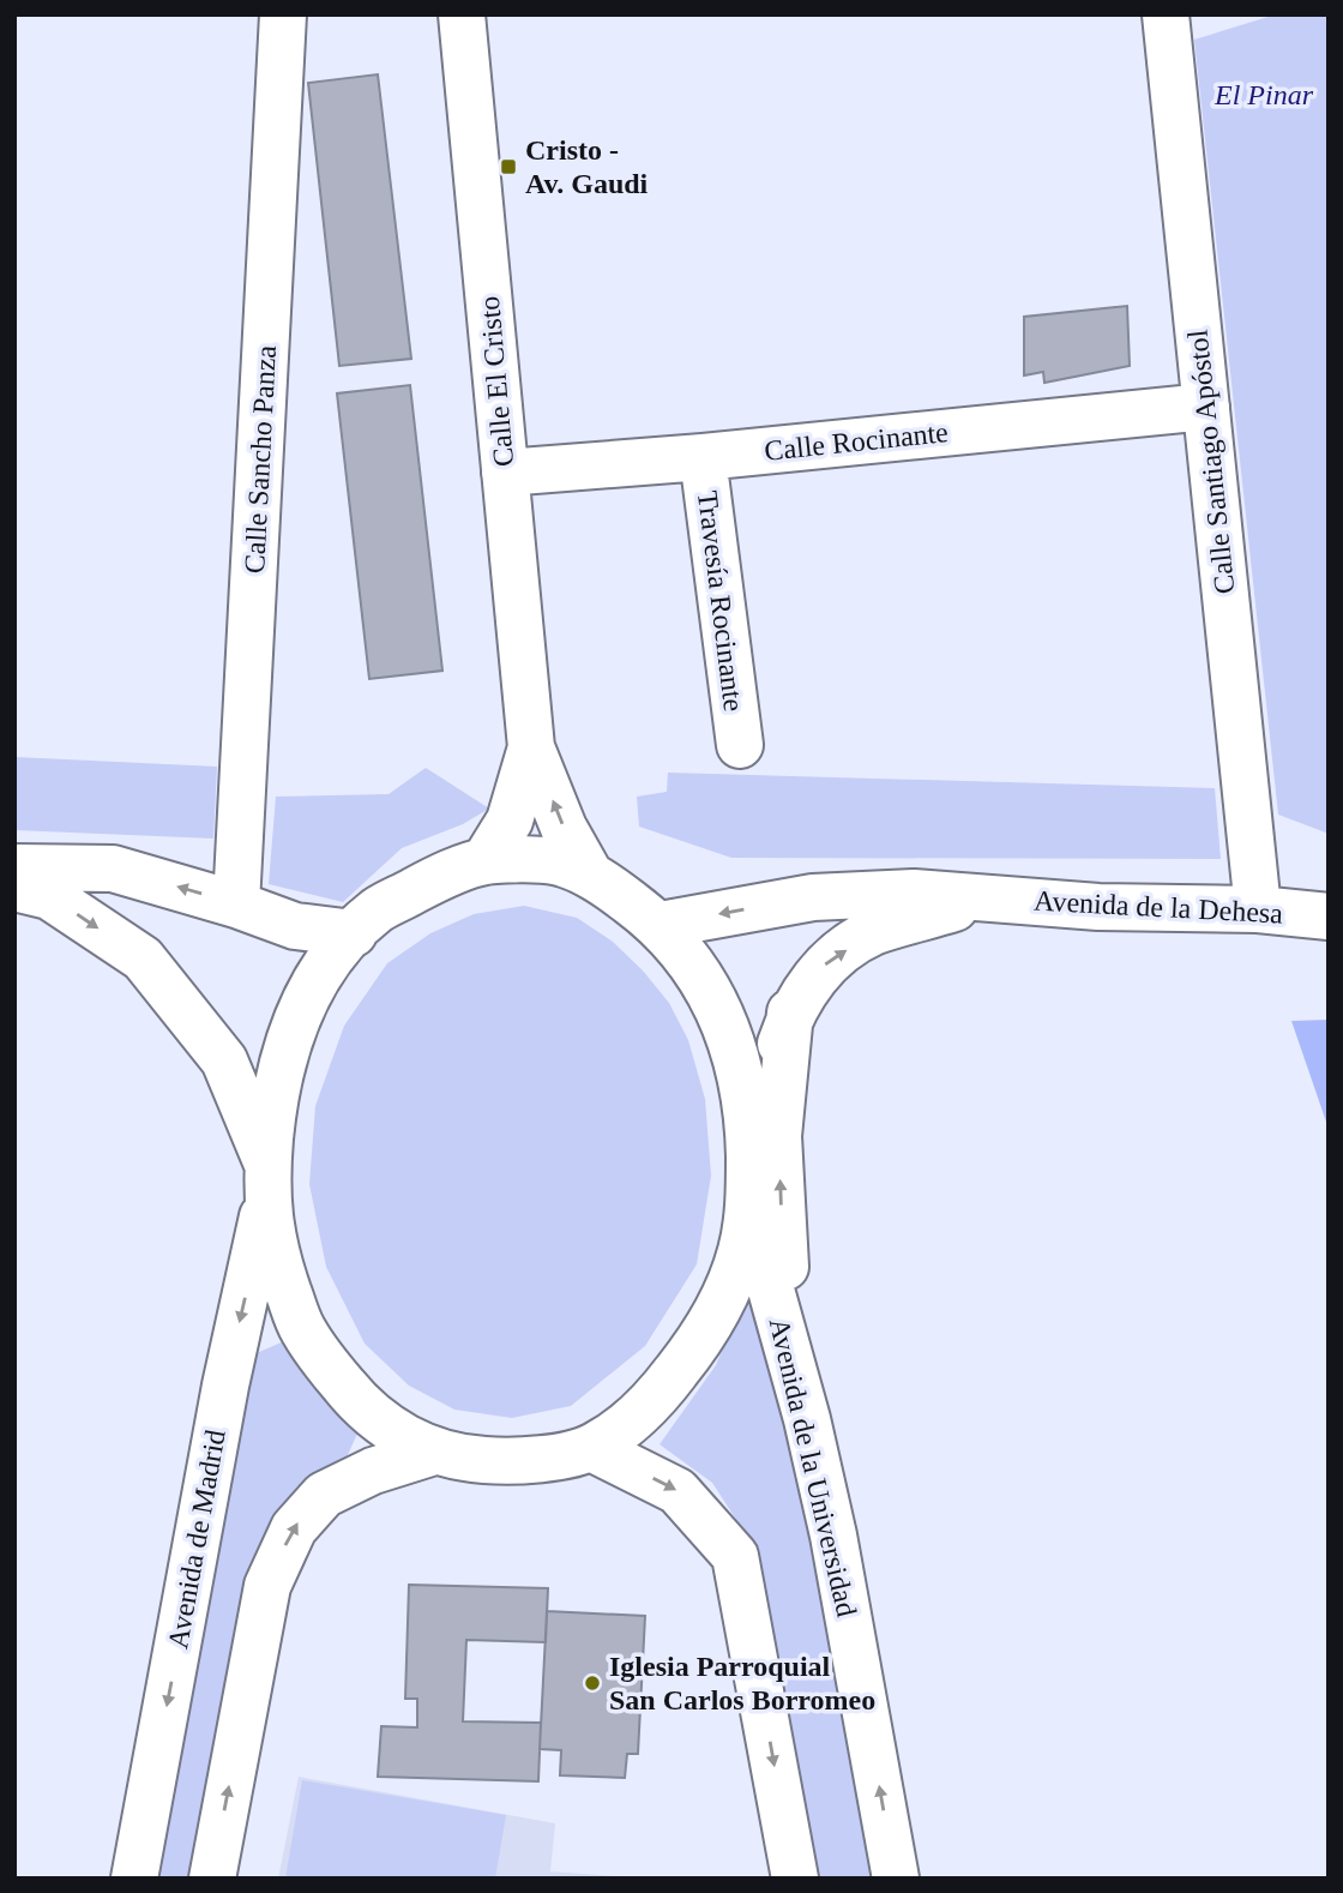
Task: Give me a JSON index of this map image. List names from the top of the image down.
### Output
{
  "streets": {
    "street": [
      "Calle El Cristo",
      "Calle Rocinante",
      "Calle Sancho Panza",
      "Calle Santiago Apóstol",
      "Travesía Rocinante",
      "Avenida de la Dehesa",
      "Avenida de la Universidad",
      "Avenida de Madrid"
    ]
  },
  "crossings": [
    ["Calle El Cristo", "Calle Rocinante"],
    ["Calle Rocinante", "Calle Santiago Apóstol"],
    ["Calle Rocinante", "Travesía Rocinante"],
    ["Calle Santiago Apóstol", "Avenida de la Dehesa"]
  ],
  "one_way": ["Avenida de Madrid"],
  "parks": ["El Pinar"],
  "places": {
    "transit": ["Cristo - Av. Gaudi"],
    "other": ["Iglesia Parroquial San Carlos Borromeo"]
  }
}
